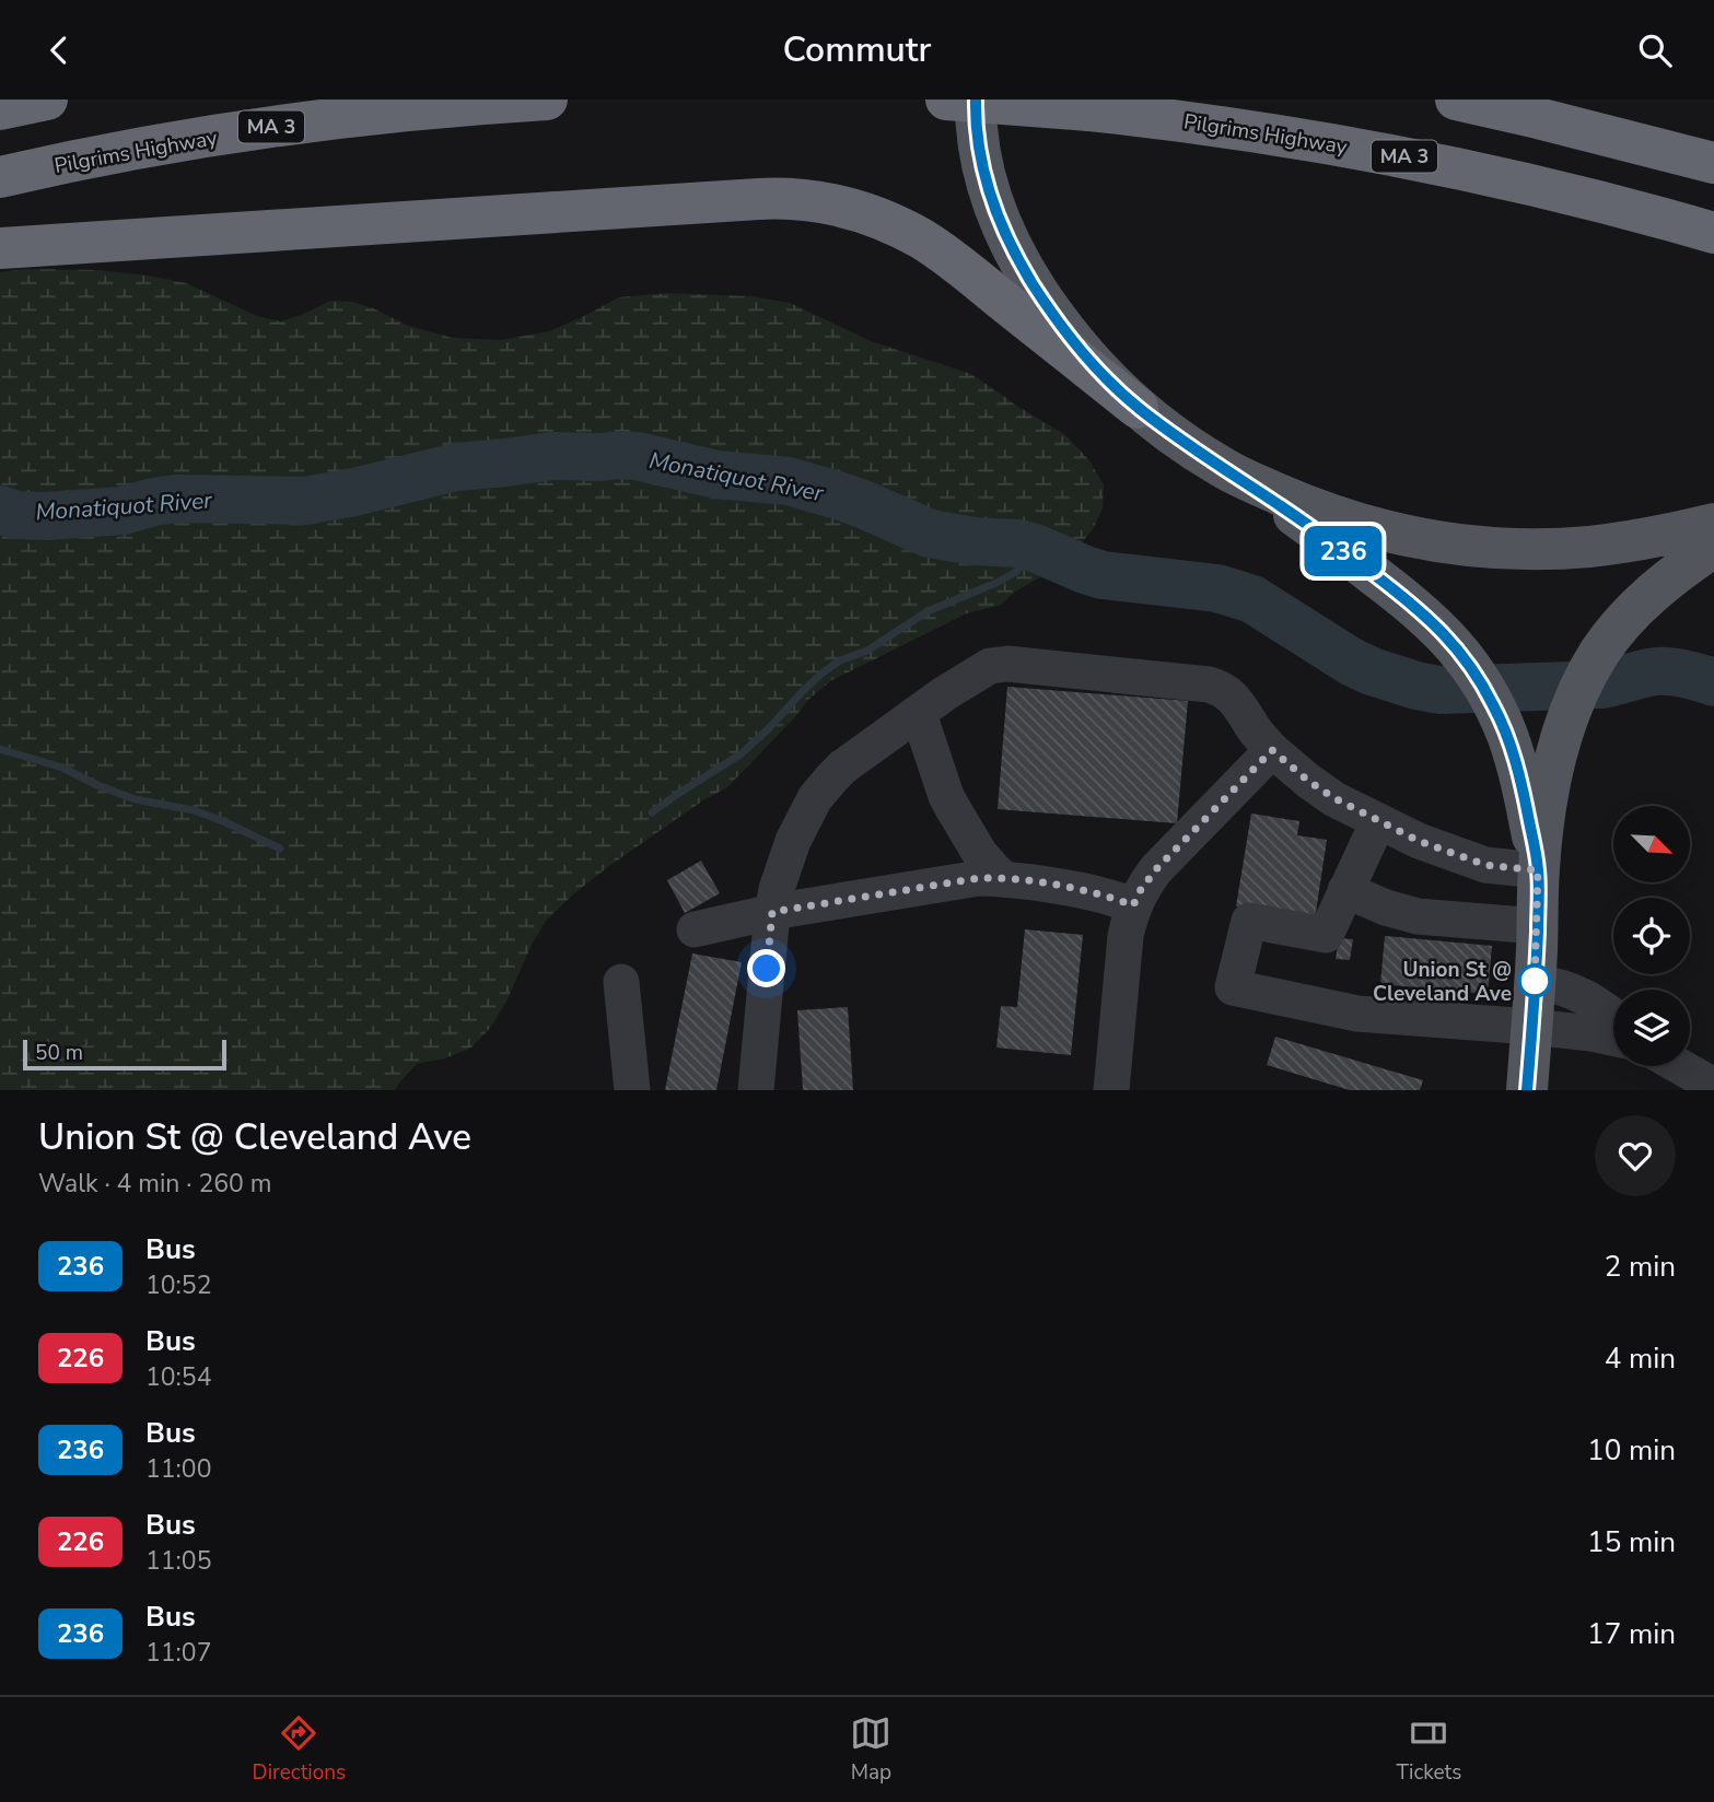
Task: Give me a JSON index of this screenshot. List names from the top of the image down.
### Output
{
  "streets": {
    "highway": ["MA 3", "Pilgrims Highway"]
  },
  "water": ["Monatiquot River"],
  "places": ["Union St @ Cleveland Ave"],
  "lines": ["bus line 236"],
  "scale_bar": "50 m",
  "north": "bottom right",
  "page": {
    "header": "Commutr",
    "on_map": "236",
    "scale": "50 m",
    "heading": ["Union St @ Cleveland Ave", "Walk · 4 min · 260 m"],
    "list": [
      {
        "mark": "236",
        "name": "Bus",
        "note": "10:52",
        "value": "2 min"
      },
      {
        "mark": "226",
        "name": "Bus",
        "note": "10:54",
        "value": "4 min"
      },
      {
        "mark": "236",
        "name": "Bus",
        "note": "11:00",
        "value": "10 min"
      },
      {
        "mark": "226",
        "name": "Bus",
        "note": "11:05",
        "value": "15 min"
      },
      {
        "mark": "236",
        "name": "Bus",
        "note": "11:07",
        "value": "17 min"
      }
    ],
    "tabs": ["Directions", "Map", "Tickets"]
  }
}
